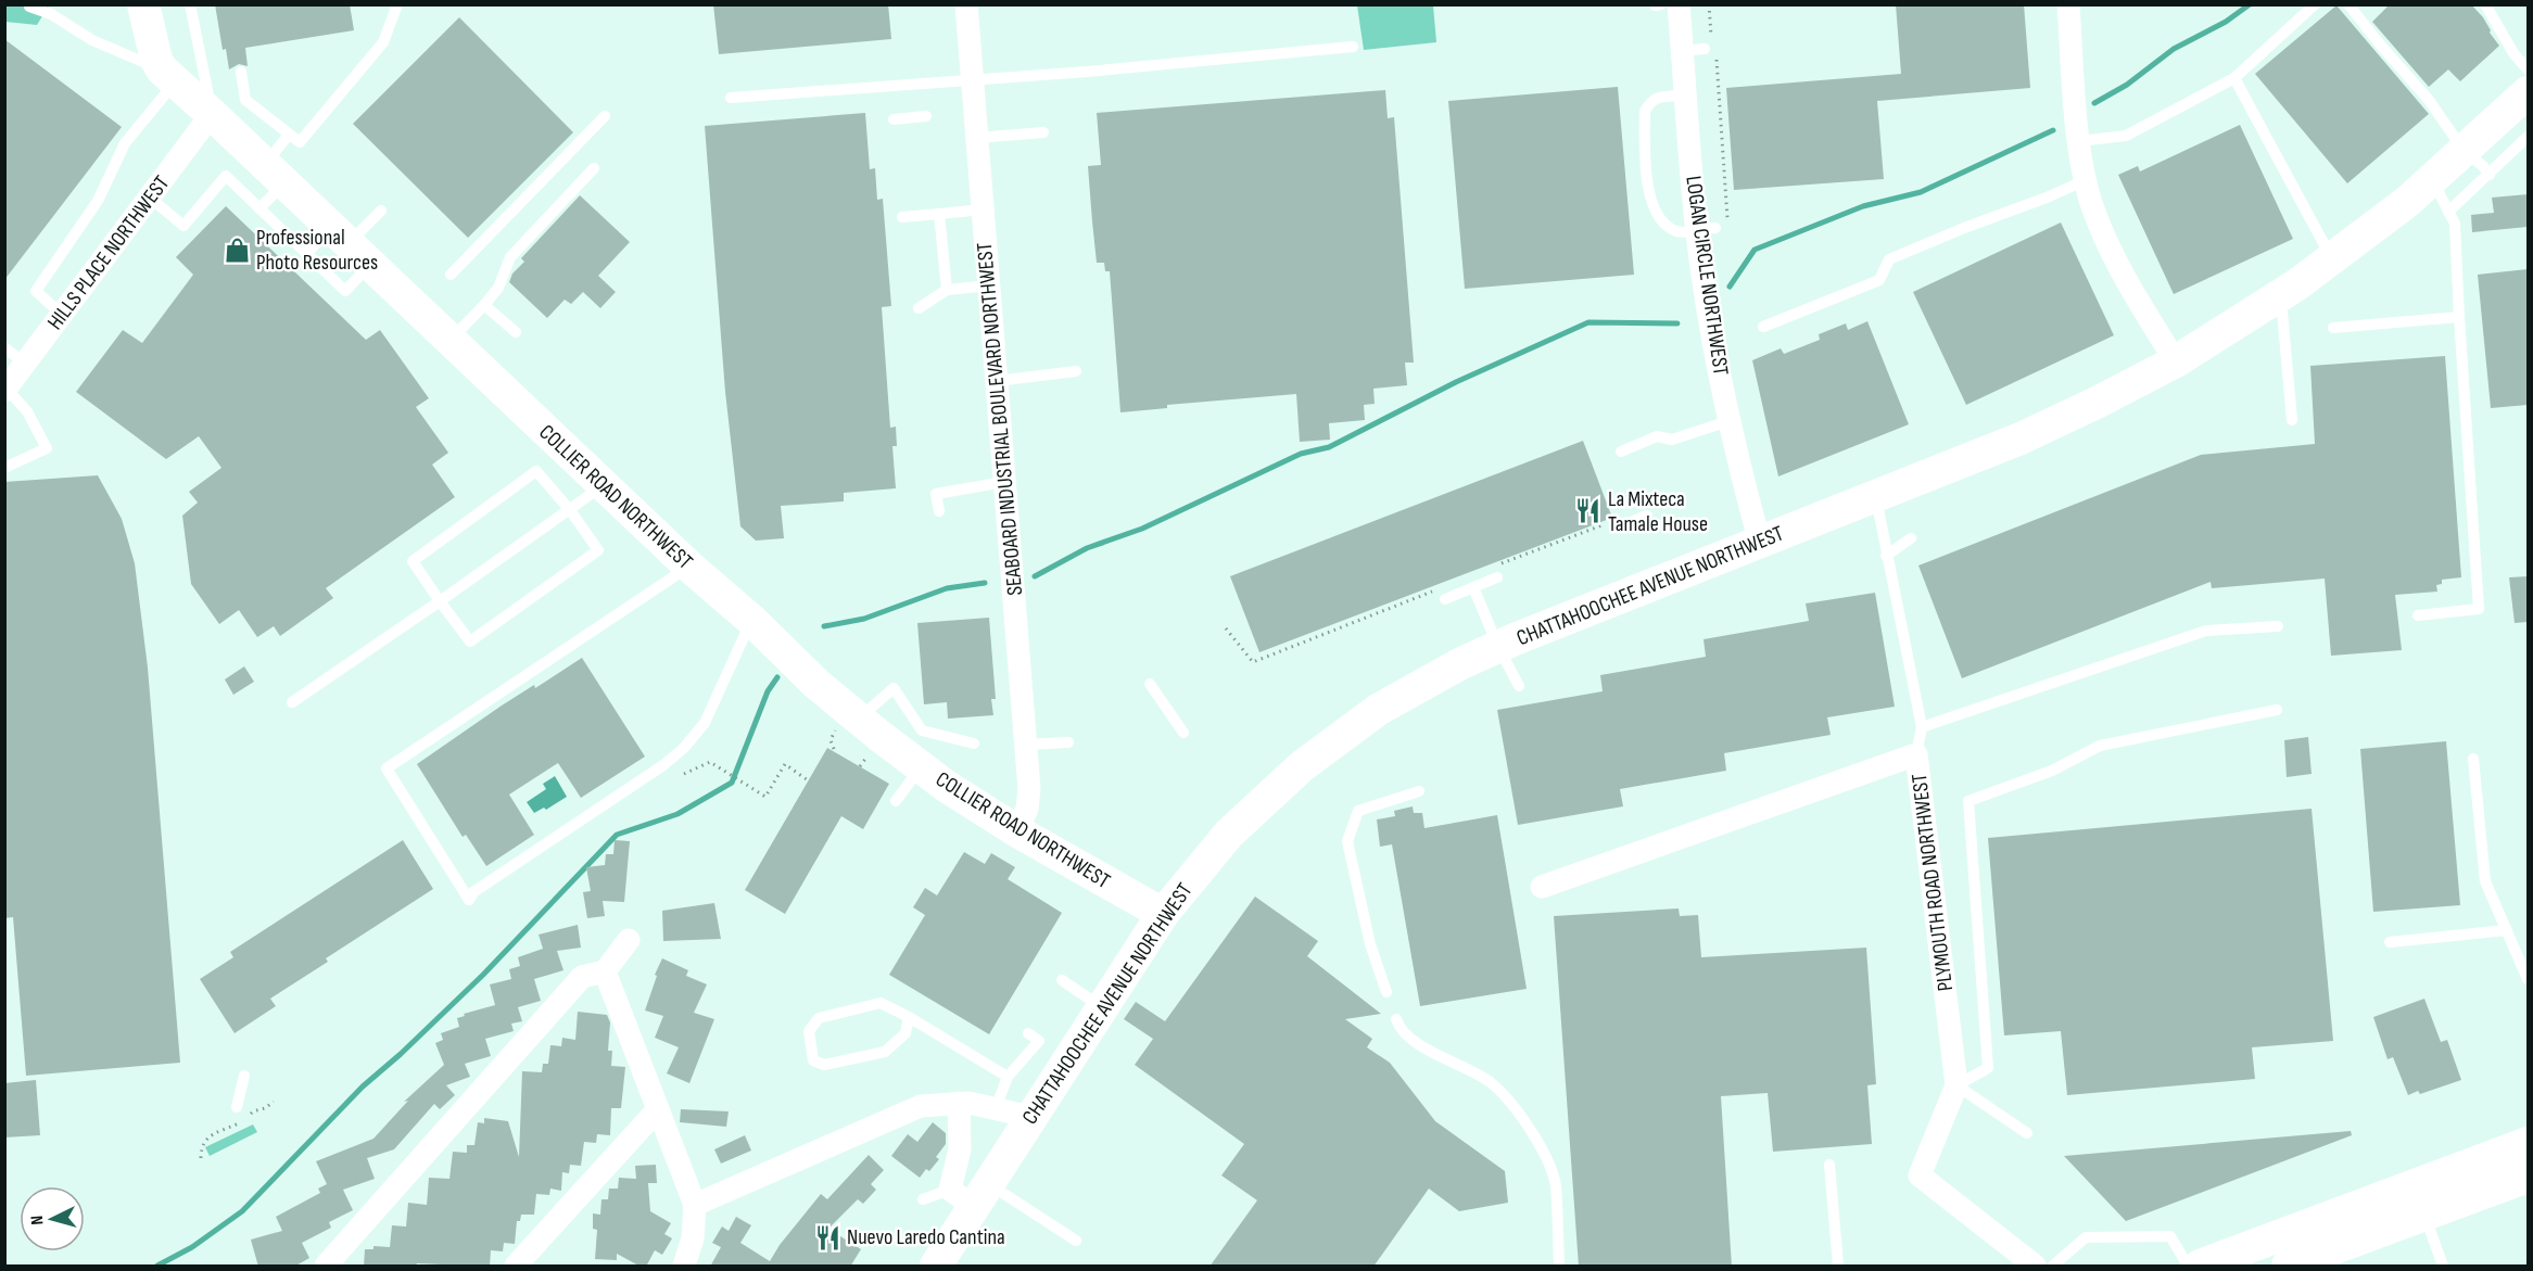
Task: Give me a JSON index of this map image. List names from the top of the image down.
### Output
{
  "streets": {
    "street": [
      "HILLS PLACE NORTHWEST",
      "LOGAN CIRCLE NORTHWEST",
      "SEABOARD INDUSTRIAL BOULEVARD NORTHWEST",
      "COLLIER ROAD NORTHWEST",
      "CHATTAHOOCHEE AVENUE NORTHWEST",
      "PLYMOUTH ROAD NORTHWEST"
    ]
  },
  "crossings": [
    ["HILLS PLACE NORTHWEST", "COLLIER ROAD NORTHWEST"],
    ["LOGAN CIRCLE NORTHWEST", "CHATTAHOOCHEE AVENUE NORTHWEST"],
    ["SEABOARD INDUSTRIAL BOULEVARD NORTHWEST", "COLLIER ROAD NORTHWEST"],
    ["COLLIER ROAD NORTHWEST", "CHATTAHOOCHEE AVENUE NORTHWEST"]
  ],
  "places": {
    "shop": ["Professional Photo Resources"],
    "restaurant": ["La Mixteca Tamale House", "Nuevo Laredo Cantina"]
  },
  "north": "left"
}
